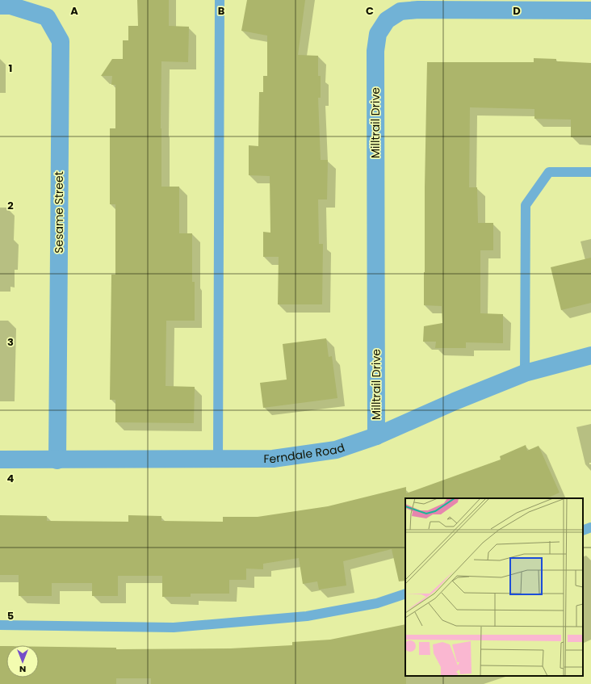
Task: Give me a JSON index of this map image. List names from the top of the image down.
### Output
{
  "streets": {
    "street": ["Milltrail Drive", "Sesame Street", "Ferndale Road"]
  },
  "crossings": [
    ["Milltrail Drive", "Ferndale Road"],
    ["Sesame Street", "Ferndale Road"]
  ],
  "north": "bottom",
  "grid": {
    "columns": [
      "A",
      "B",
      "C",
      "D"
    ],
    "rows": [
      "1",
      "2",
      "3",
      "4",
      "5"
    ]
  }
}
